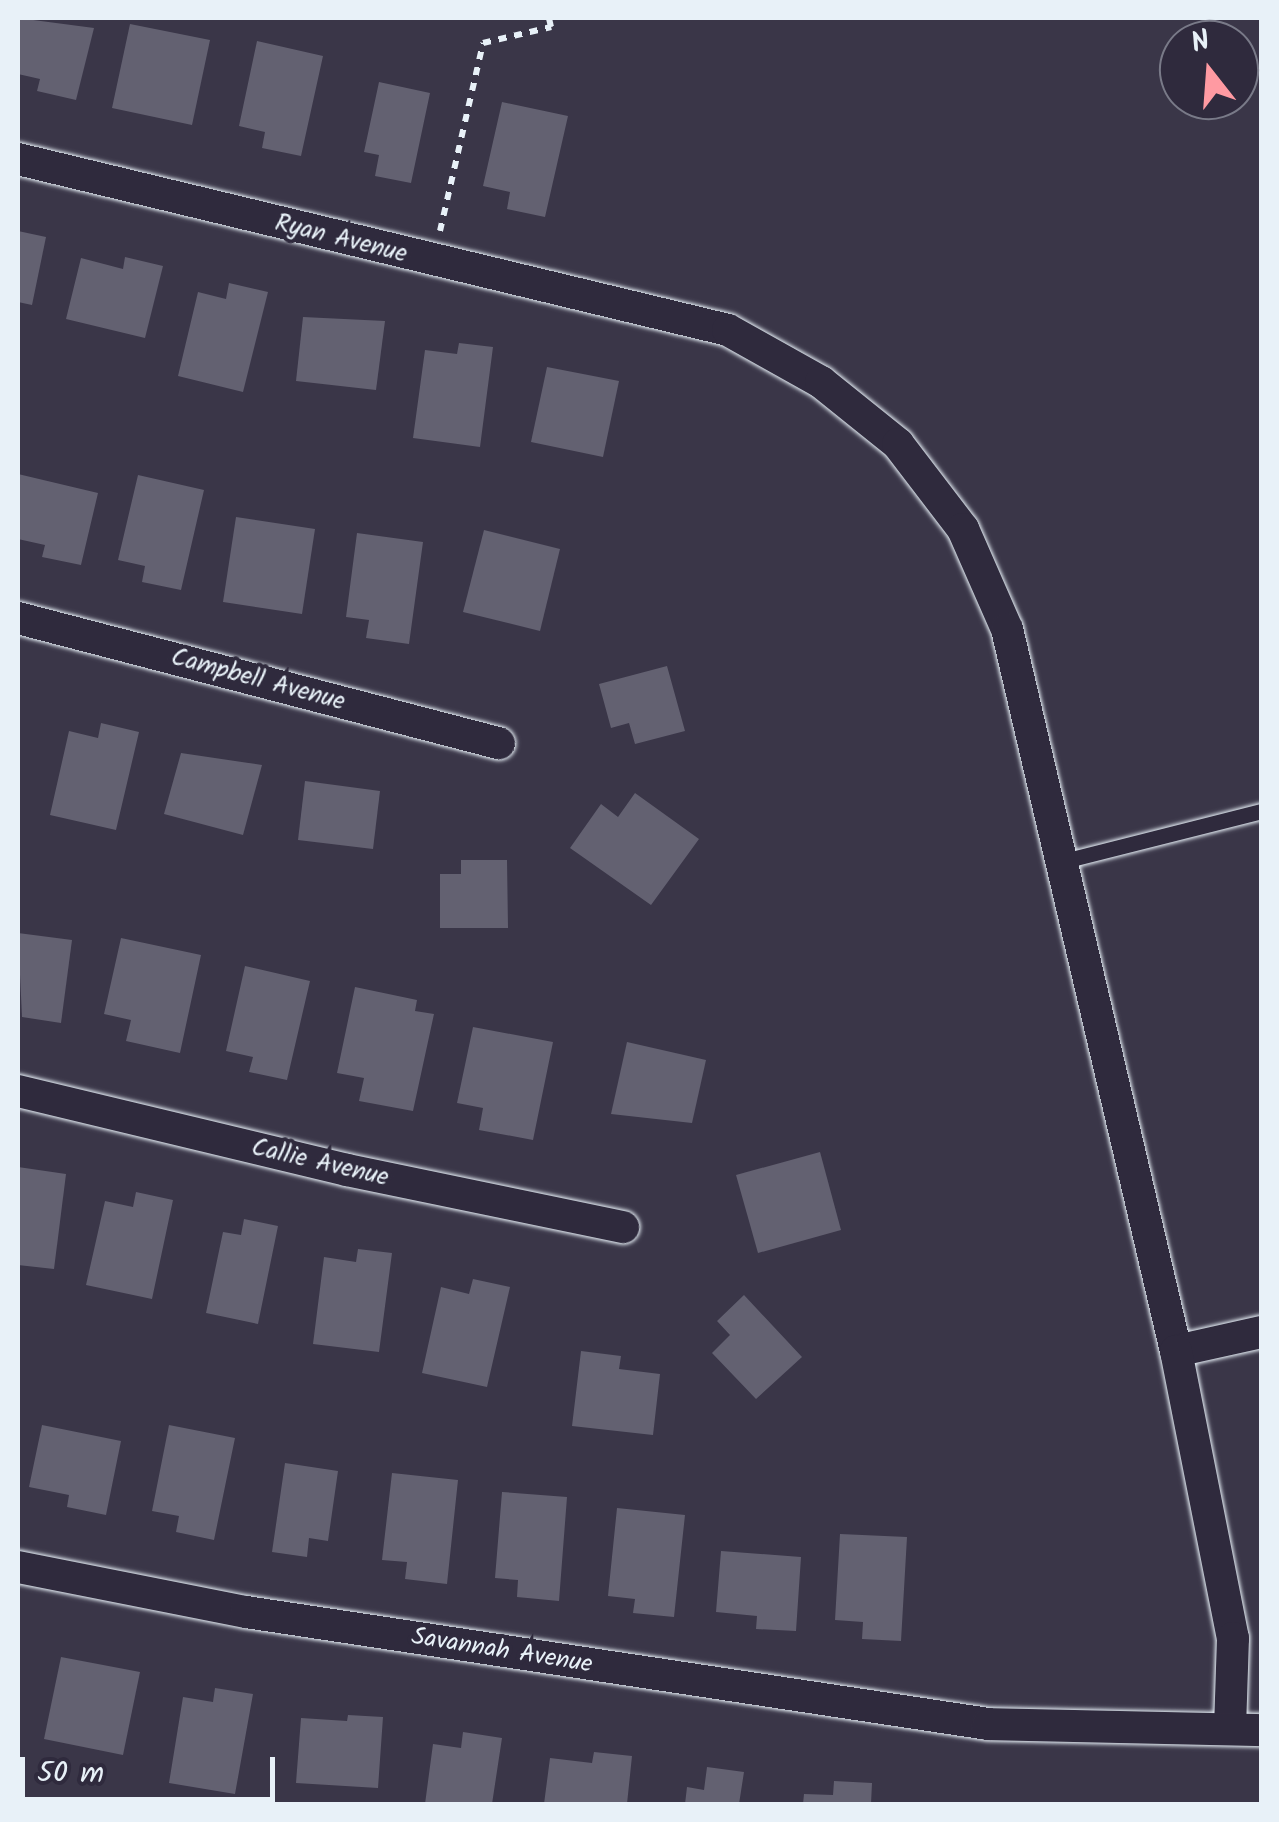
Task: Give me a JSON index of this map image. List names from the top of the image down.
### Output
{
  "streets": {
    "street": [
      "Ryan Avenue",
      "Campbell Avenue",
      "Callie Avenue",
      "Savannah Avenue"
    ]
  },
  "crossings": [
    ["Ryan Avenue", "Savannah Avenue"]
  ],
  "scale_bar": "50 m",
  "north": "top"
}
